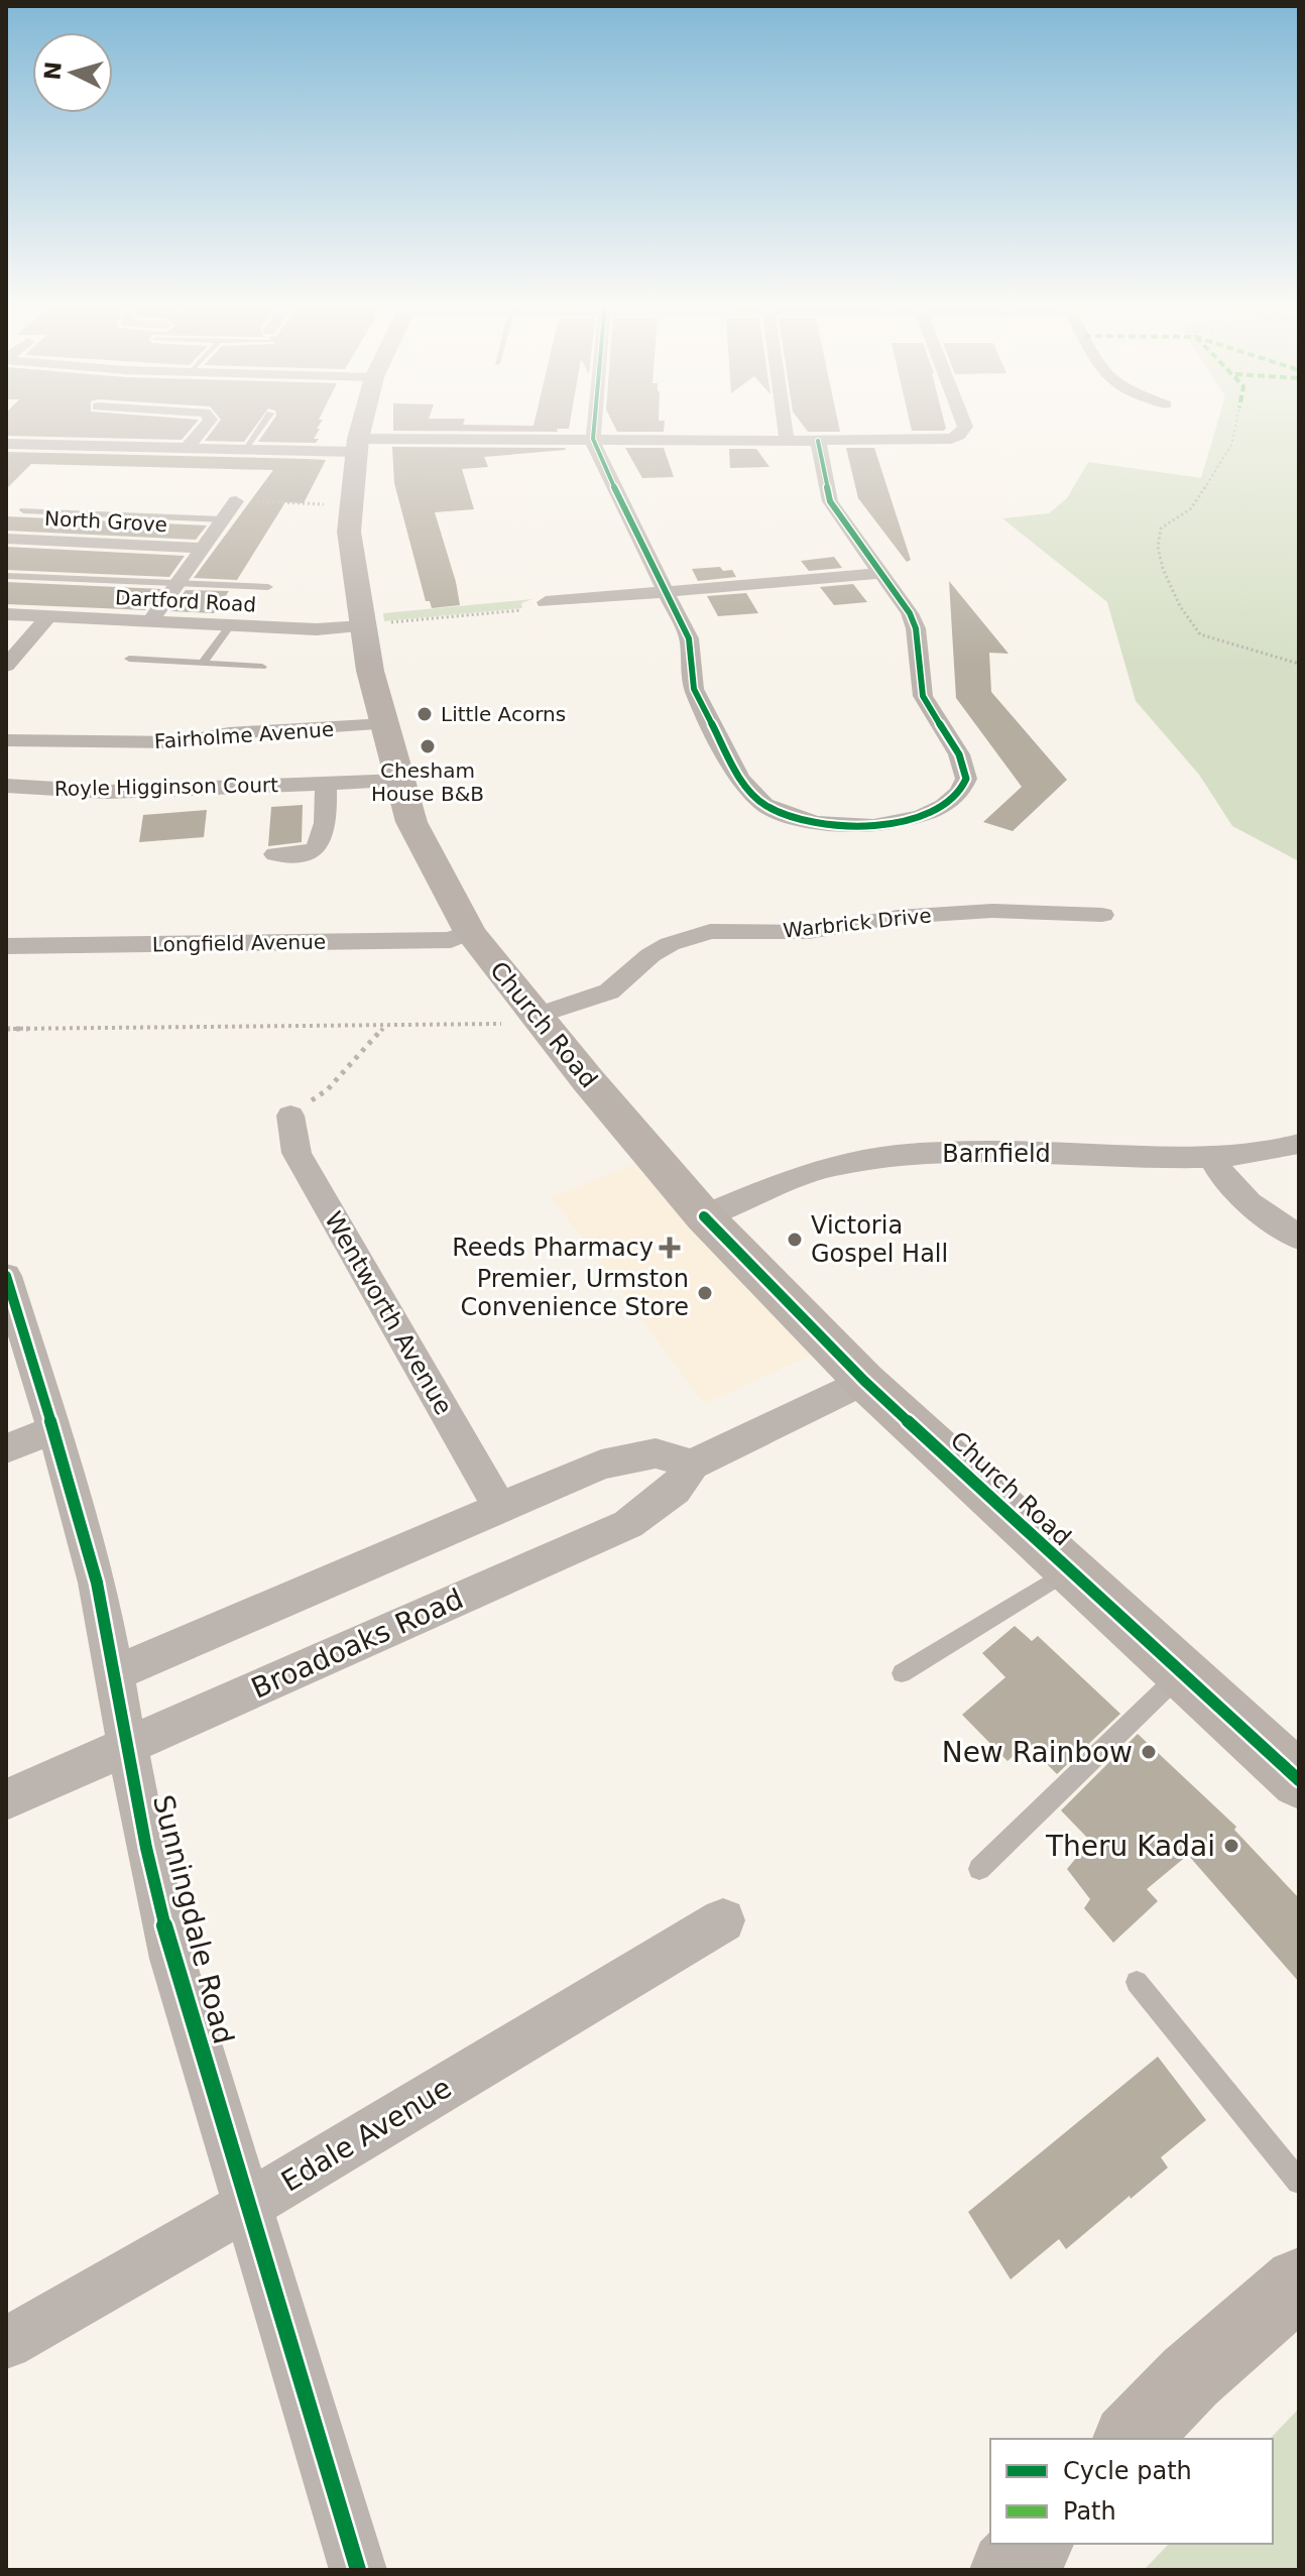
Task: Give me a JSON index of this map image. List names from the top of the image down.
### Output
{
  "streets": {
    "main road": ["Church Road"],
    "street": [
      "North Grove",
      "Dartford Road",
      "Fairholme Avenue",
      "Royle Higginson Court",
      "Warbrick Drive",
      "Longfield Avenue",
      "Barnfield",
      "Wentworth Avenue",
      "Broadoaks Road",
      "Sunningdale Road",
      "Edale Avenue"
    ]
  },
  "crossings": [
    ["Dartford Road", "Church Road"],
    ["Fairholme Avenue", "Church Road"],
    ["Royle Higginson Court", "Church Road"],
    ["Warbrick Drive", "Church Road"],
    ["Longfield Avenue", "Church Road"],
    ["Church Road", "Barnfield"],
    ["Church Road", "Broadoaks Road"],
    ["Broadoaks Road", "Sunningdale Road"],
    ["Sunningdale Road", "Edale Avenue"]
  ],
  "places": {
    "other": [
      "Little Acorns",
      "Chesham House B&B",
      "Victoria Gospel Hall",
      "Premier, Urmston Convenience Store",
      "New Rainbow",
      "Theru Kadai"
    ],
    "health": ["Reeds Pharmacy"]
  },
  "legend": ["Cycle path", "Path"],
  "north": "left"
}
